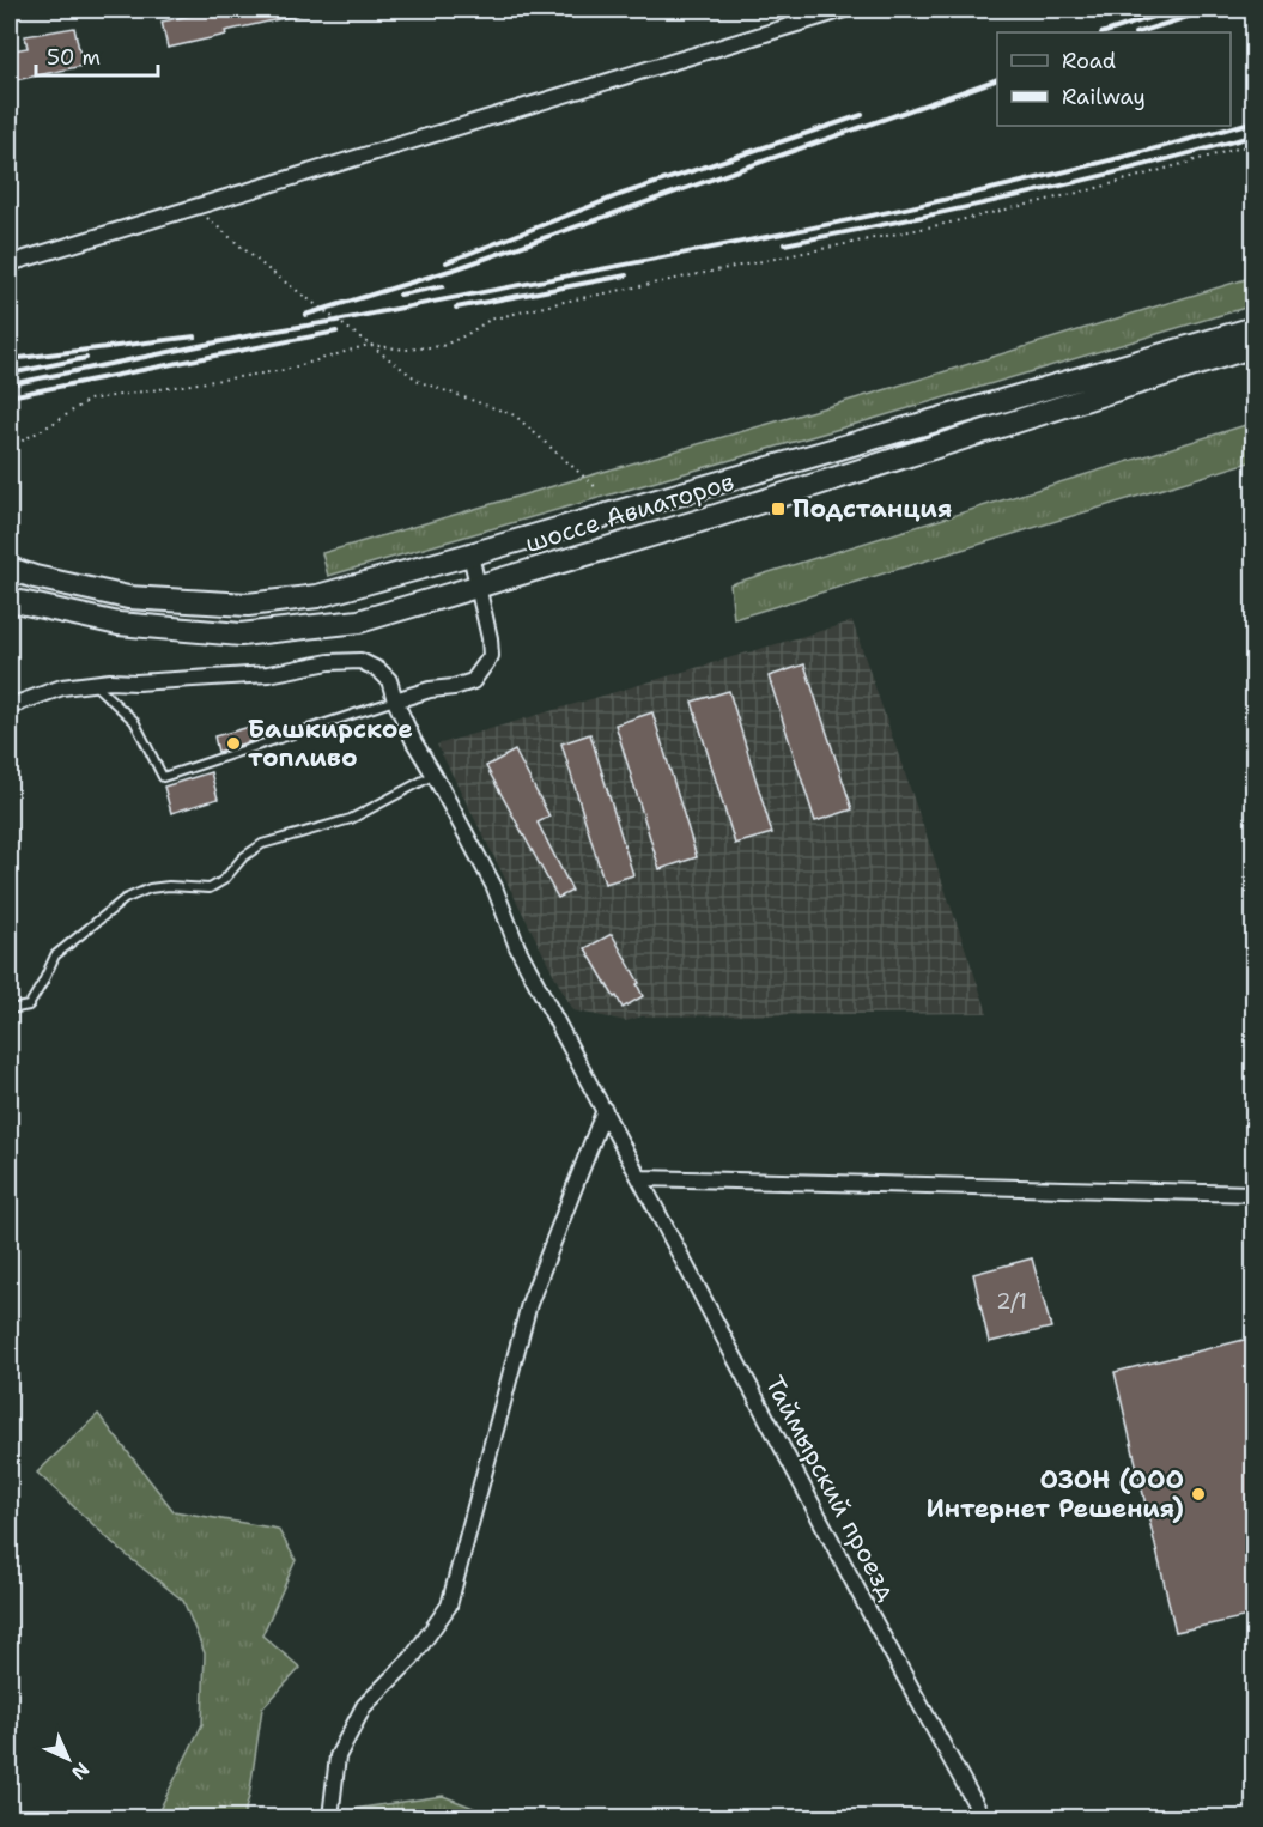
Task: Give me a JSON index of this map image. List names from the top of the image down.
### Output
{
  "streets": {
    "main road": ["шоссе Авиаторов"],
    "street": ["Таймырский проезд"]
  },
  "places": {
    "transit": ["Подстанция"],
    "other": ["Башкирское топливо", "ОЗОН (ООО Интернет Решения)"]
  },
  "house_numbers": ["2/1"],
  "legend": ["Road", "Railway"],
  "scale_bar": "50 m",
  "north": "bottom right"
}
